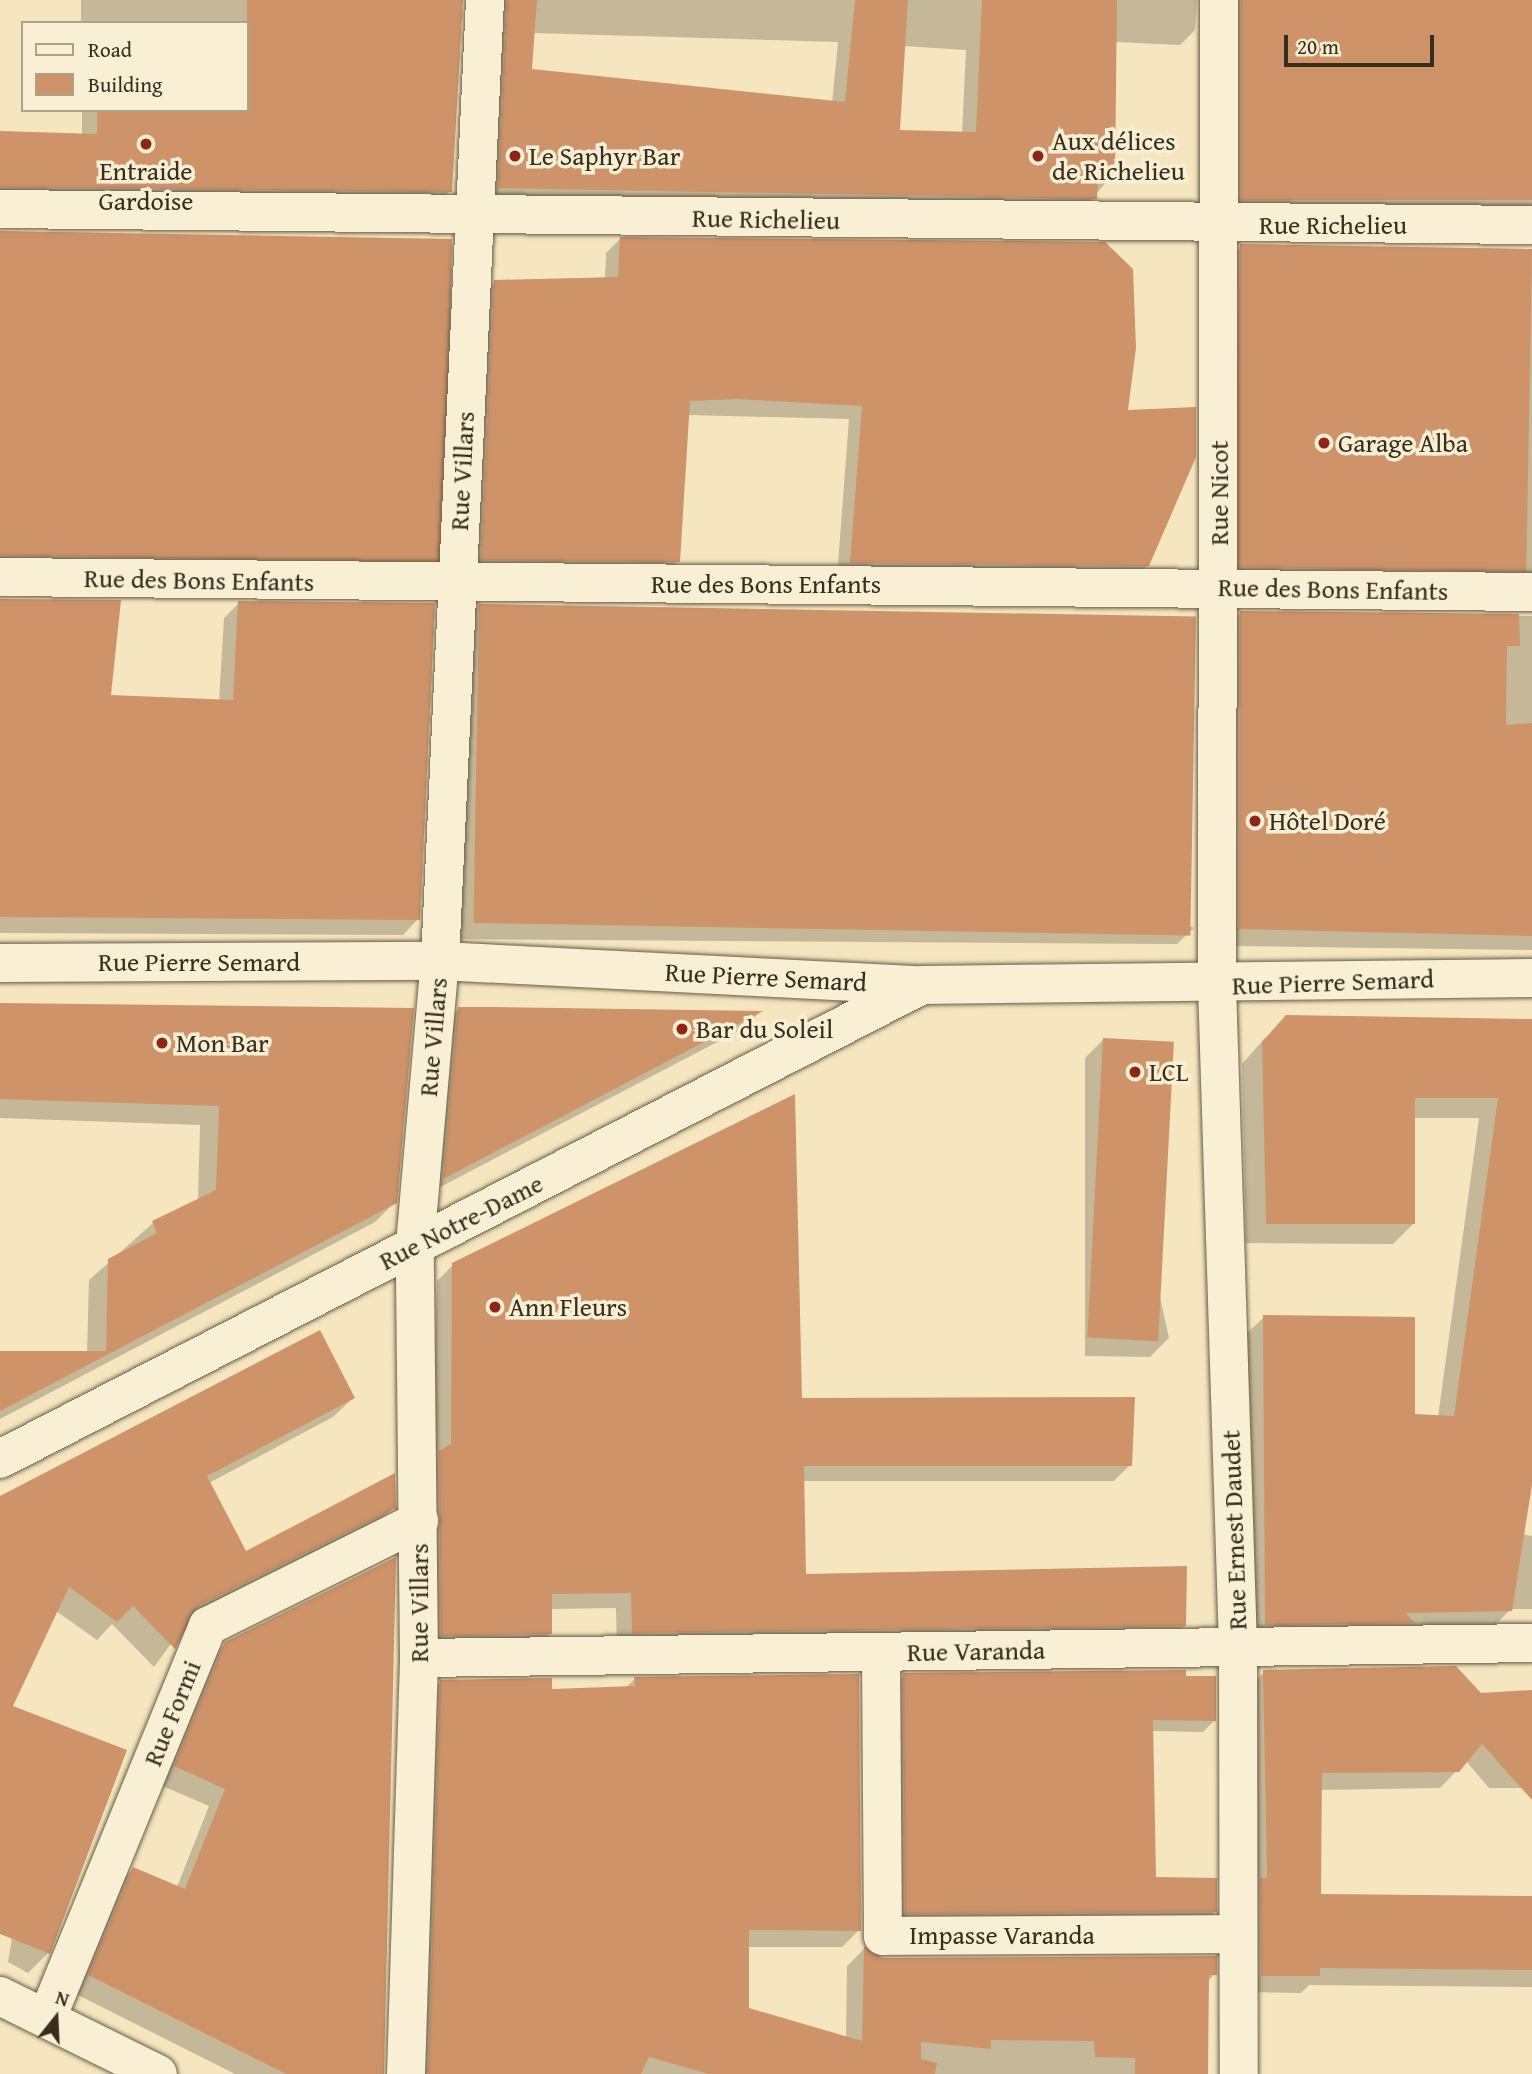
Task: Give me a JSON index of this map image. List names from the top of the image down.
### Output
{
  "streets": {
    "street": [
      "Rue Richelieu",
      "Rue Villars",
      "Rue Nicot",
      "Rue des Bons Enfants",
      "Rue Pierre Semard",
      "Rue Notre-Dame",
      "Rue Ernest Daudet",
      "Rue Varanda",
      "Rue Formi",
      "Impasse Varanda"
    ]
  },
  "crossings": [
    ["Rue Richelieu", "Rue Villars"],
    ["Rue Richelieu", "Rue Nicot"],
    ["Rue Villars", "Rue des Bons Enfants"],
    ["Rue Villars", "Rue Pierre Semard"],
    ["Rue Villars", "Rue Notre-Dame"],
    ["Rue Villars", "Rue Varanda"],
    ["Rue Villars", "Rue Formi"],
    ["Rue Nicot", "Rue des Bons Enfants"],
    ["Rue Nicot", "Rue Pierre Semard"],
    ["Rue Nicot", "Rue Ernest Daudet"],
    ["Rue Pierre Semard", "Rue Notre-Dame"],
    ["Rue Pierre Semard", "Rue Ernest Daudet"],
    ["Rue Ernest Daudet", "Rue Varanda"],
    ["Rue Ernest Daudet", "Impasse Varanda"],
    ["Rue Varanda", "Impasse Varanda"]
  ],
  "places": [
    "Entraide Gardoise",
    "Le Saphyr Bar",
    "Aux délices de Richelieu",
    "Garage Alba",
    "Hôtel Doré",
    "Bar du Soleil",
    "Mon Bar",
    "LCL",
    "Ann Fleurs"
  ],
  "legend": ["Road", "Building"],
  "scale_bar": "20 m",
  "north": "top"
}
